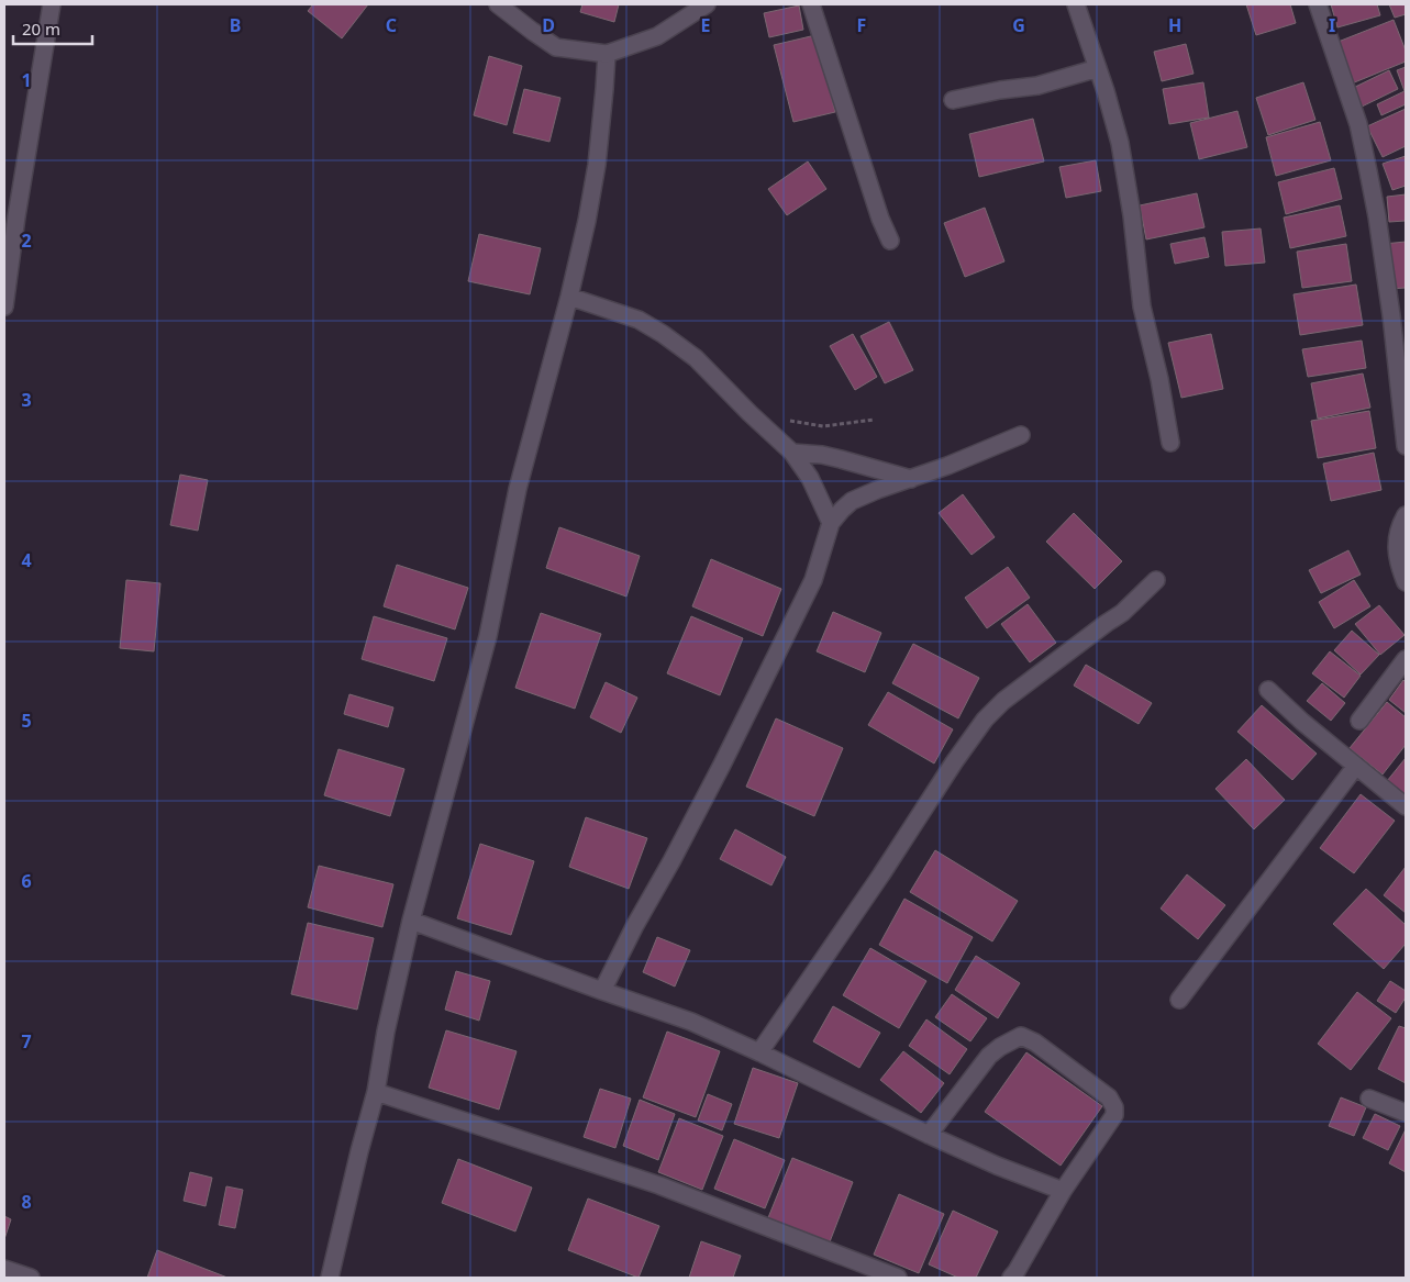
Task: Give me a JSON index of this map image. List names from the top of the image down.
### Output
{
  "scale_bar": "20 m",
  "grid": {
    "columns": [
      "B",
      "C",
      "D",
      "E",
      "F",
      "G",
      "H",
      "I"
    ],
    "rows": [
      "1",
      "2",
      "3",
      "4",
      "5",
      "6",
      "7",
      "8"
    ]
  }
}
